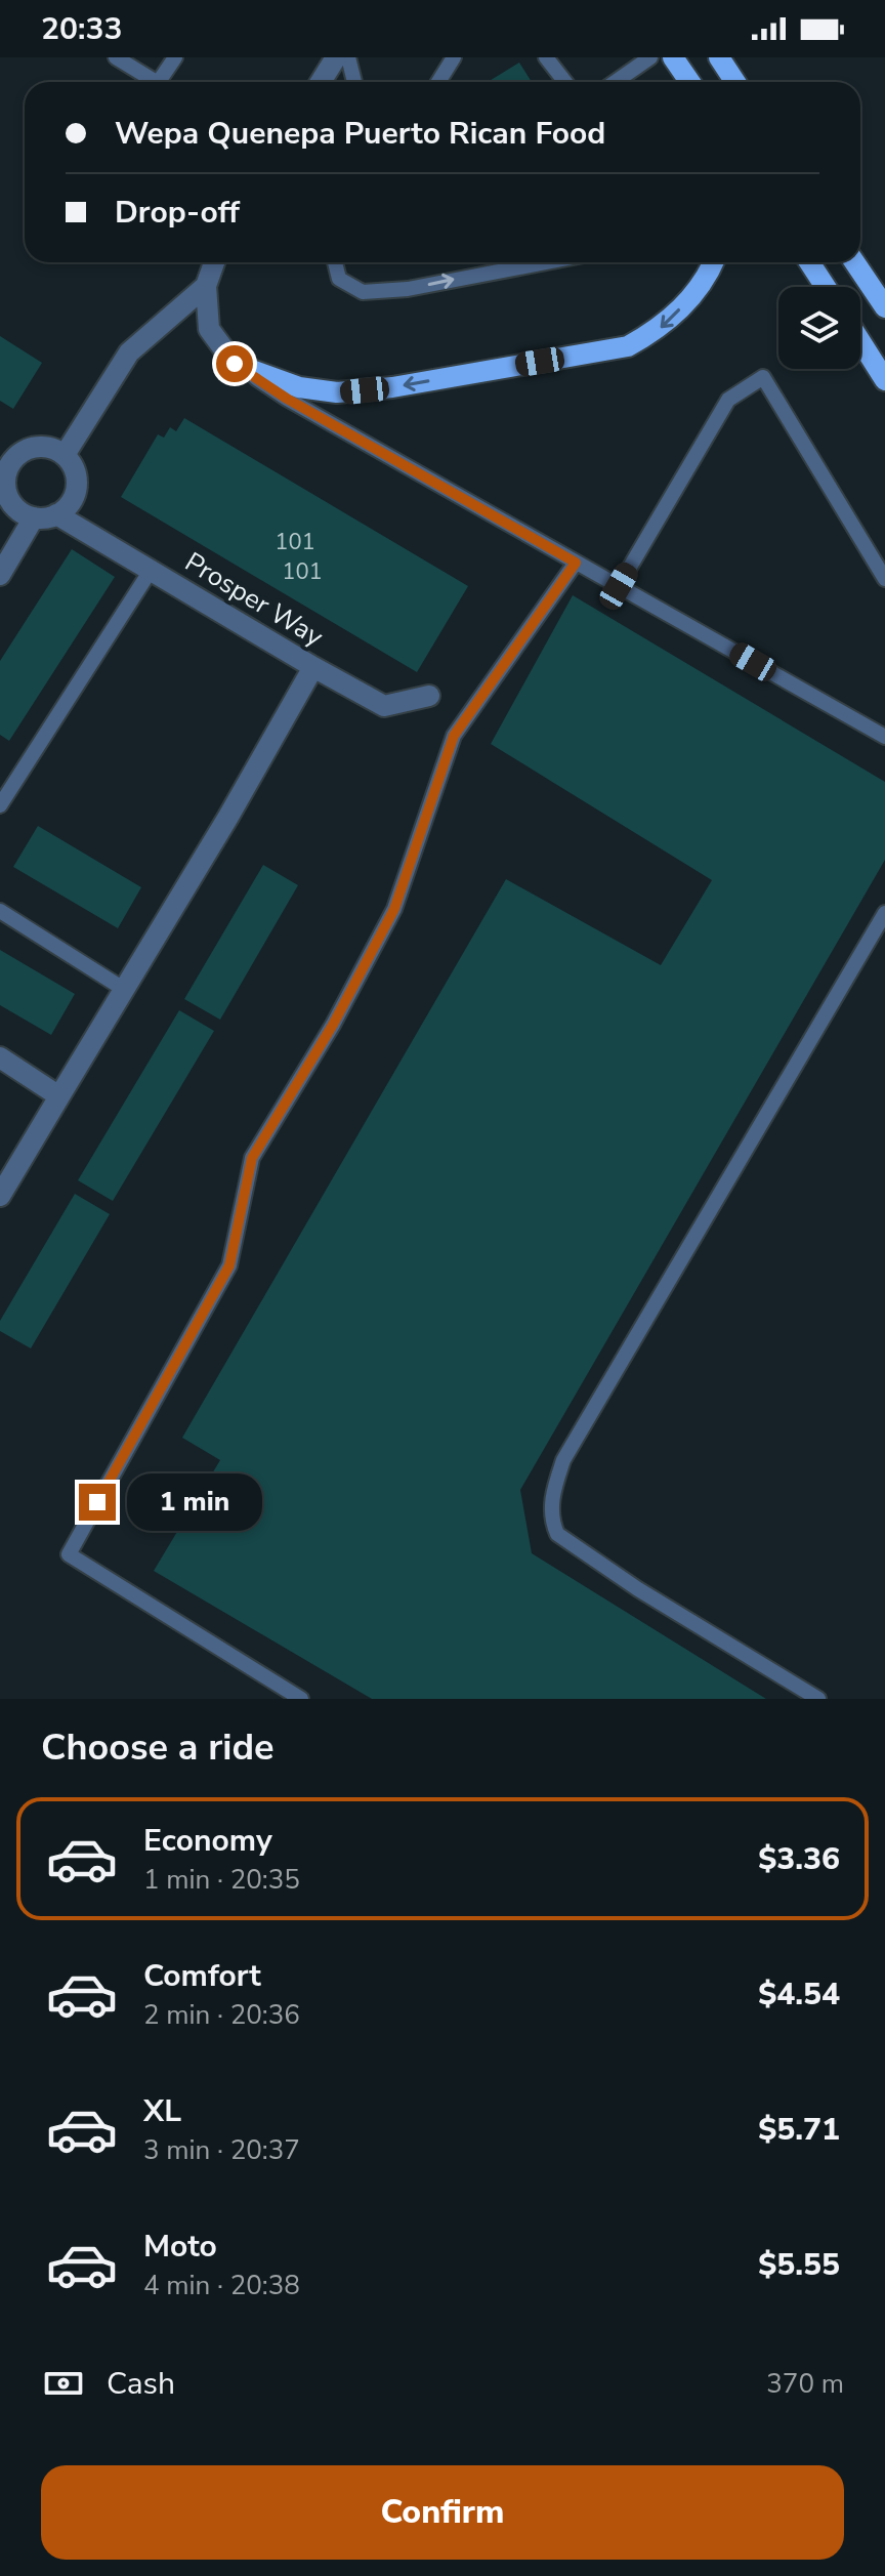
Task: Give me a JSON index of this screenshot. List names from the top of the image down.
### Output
{
  "streets": {
    "street": ["Prosper Way"]
  },
  "house_numbers": ["101", "101"],
  "page": {
    "status": "20:33",
    "banner": ["Wepa Quenepa Puerto Rican Food", "Drop-off"],
    "bubble": "1 min",
    "heading": "Choose a ride",
    "list": [
      {
        "name": "Economy",
        "note": "1 min · 20:35",
        "value": "$3.36"
      },
      {
        "name": "Comfort",
        "note": "2 min · 20:36",
        "value": "$4.54"
      },
      {
        "name": "XL",
        "note": "3 min · 20:37",
        "value": "$5.71"
      },
      {
        "name": "Moto",
        "note": "4 min · 20:38",
        "value": "$5.55"
      }
    ],
    "pay": ["Cash", "370 m"],
    "buttons": "Confirm"
  }
}
